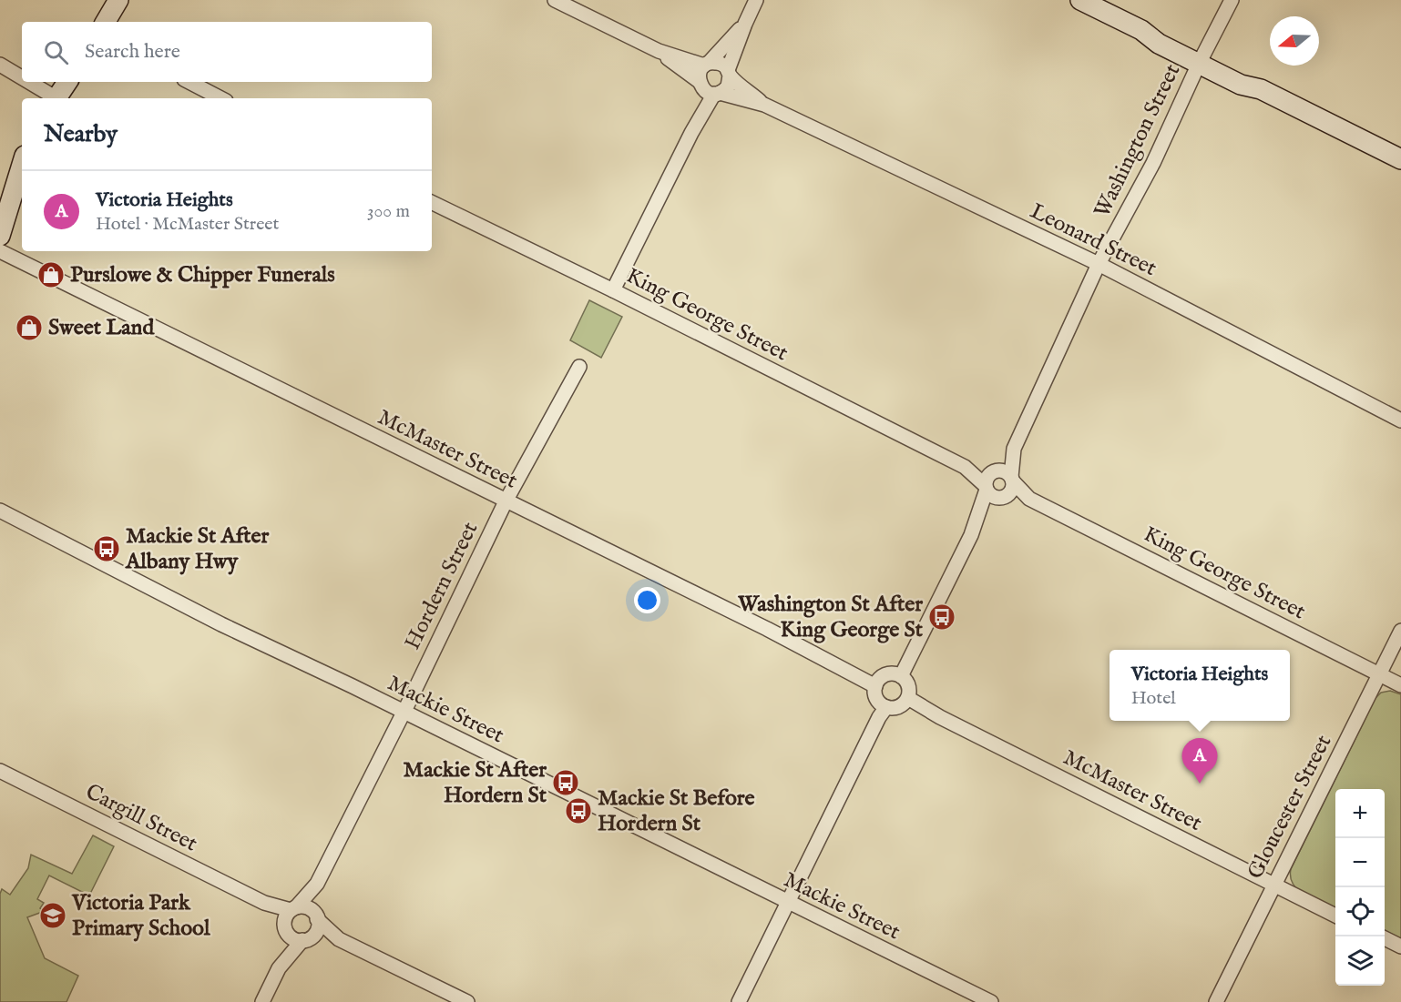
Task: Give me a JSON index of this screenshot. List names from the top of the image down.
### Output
{
  "streets": {
    "street": [
      "Washington Street",
      "Leonard Street",
      "King George Street",
      "McMaster Street",
      "Hordern Street",
      "Mackie Street",
      "Gloucester Street",
      "Cargill Street"
    ]
  },
  "crossings": [
    ["Washington Street", "Leonard Street"],
    ["Washington Street", "King George Street"],
    ["King George Street", "Gloucester Street"],
    ["McMaster Street", "Hordern Street"],
    ["McMaster Street", "Gloucester Street"],
    ["Hordern Street", "Mackie Street"],
    ["Hordern Street", "Cargill Street"]
  ],
  "places": {
    "shop": ["Purslowe & Chipper Funerals", "Sweet Land"],
    "bus stop": [
      "Mackie St After Albany Hwy",
      "Washington St After King George St",
      "Mackie St After Hordern St",
      "Mackie St Before Hordern St"
    ],
    "school or university": ["Victoria Park Primary School"]
  },
  "north": "left",
  "page": {
    "search": "Search here",
    "heading": "Nearby",
    "list": [
      {
        "mark": "A",
        "name": "Victoria Heights",
        "note": "Hotel · McMaster Street",
        "value": "300 m"
      }
    ],
    "popup": ["Victoria Heights", "Hotel"],
    "pins": "A",
    "map_buttons": ["+", "−"]
  }
}
